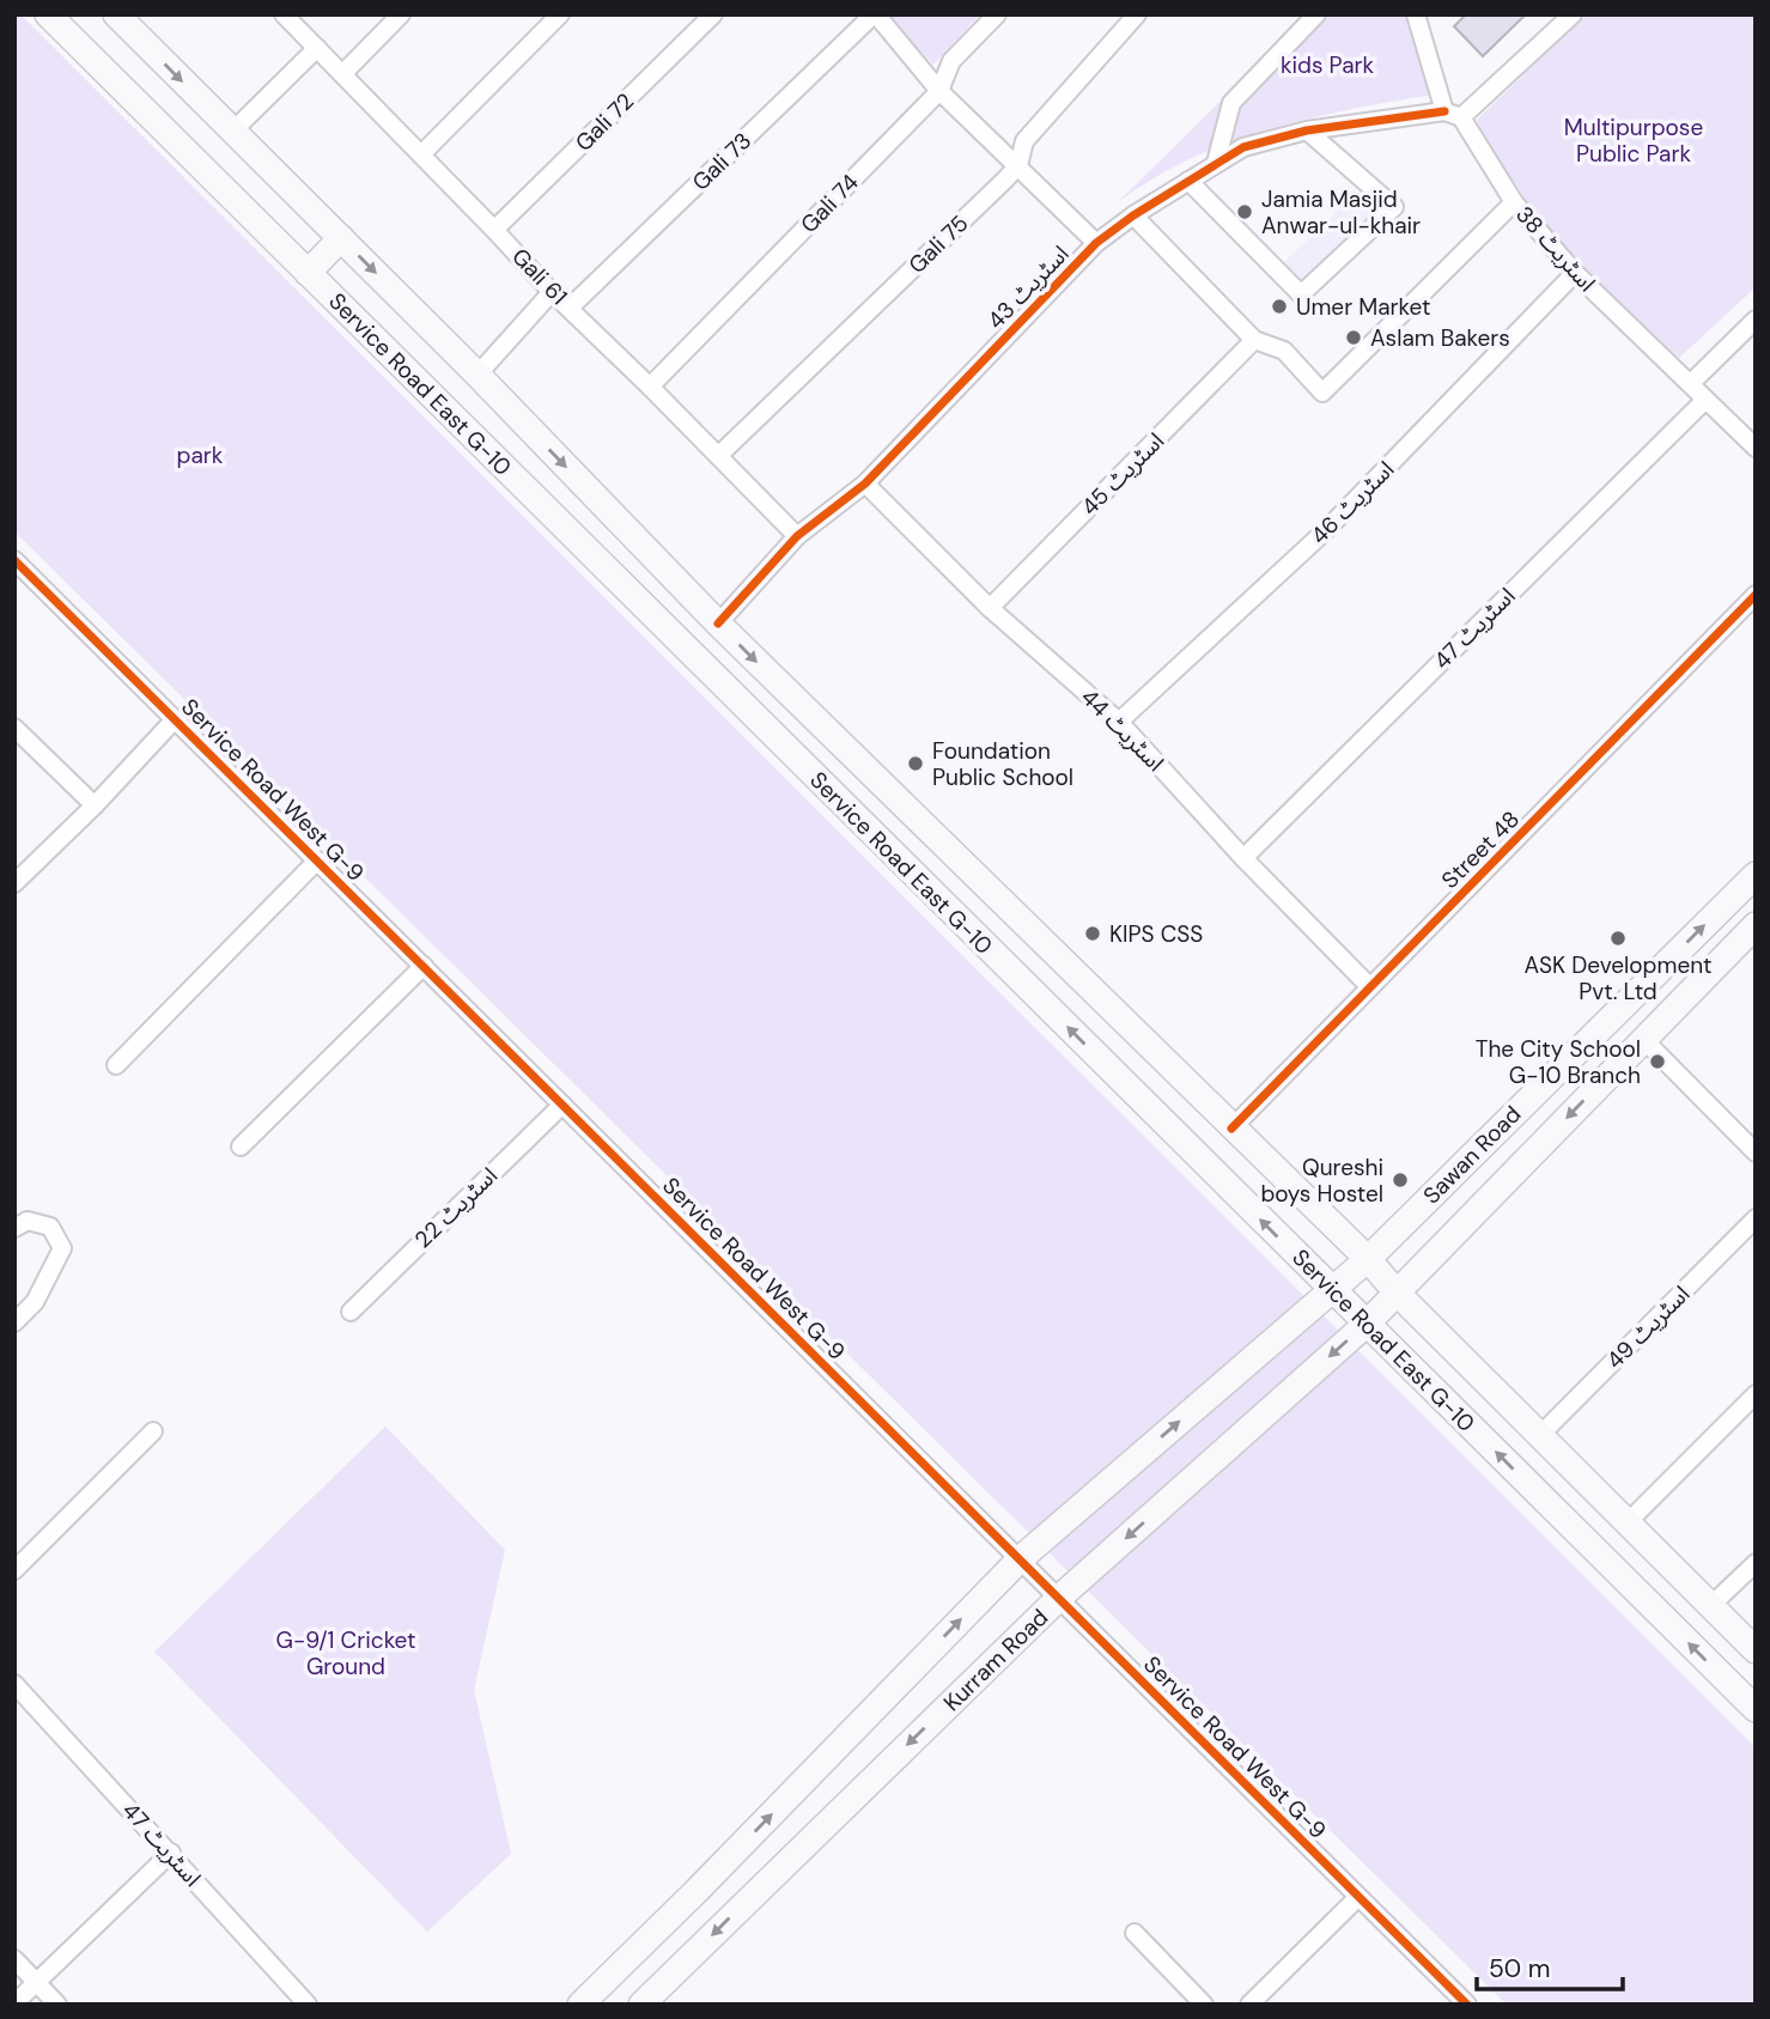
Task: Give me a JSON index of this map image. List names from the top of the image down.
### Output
{
  "streets": {
    "main road": ["Service Road East G-10", "Sawan Road", "Kurram Road"],
    "street": [
      "Gali 72",
      "Gali 73",
      "Gali 74",
      "Gali 75",
      "اسٹریٹ 38",
      "Gali 61",
      "اسٹریٹ 43",
      "اسٹریٹ 45",
      "اسٹریٹ 46",
      "اسٹریٹ 47",
      "اسٹریٹ 44",
      "Service Road West G-9",
      "Street 48",
      "اسٹریٹ 22",
      "اسٹریٹ 49"
    ]
  },
  "crossings": [
    ["Gali 72", "Gali 61"],
    ["Gali 73", "Gali 61"],
    ["Gali 74", "Gali 61"],
    ["Gali 75", "Gali 61"],
    ["اسٹریٹ 38", "اسٹریٹ 43"],
    ["اسٹریٹ 38", "اسٹریٹ 46"],
    ["اسٹریٹ 38", "اسٹریٹ 47"],
    ["Gali 61", "اسٹریٹ 43"],
    ["اسٹریٹ 43", "Service Road East G-10"],
    ["اسٹریٹ 43", "اسٹریٹ 44"],
    ["Service Road East G-10", "Street 48"],
    ["Service Road East G-10", "Sawan Road"],
    ["Service Road East G-10", "اسٹریٹ 49"],
    ["Service Road East G-10", "Kurram Road"],
    ["اسٹریٹ 45", "اسٹریٹ 44"],
    ["اسٹریٹ 46", "اسٹریٹ 44"],
    ["اسٹریٹ 47", "اسٹریٹ 44"],
    ["اسٹریٹ 44", "Street 48"],
    ["Service Road West G-9", "Sawan Road"],
    ["Service Road West G-9", "اسٹریٹ 22"],
    ["Service Road West G-9", "Kurram Road"],
    ["Sawan Road", "Kurram Road"]
  ],
  "parks": [
    "kids Park",
    "Multipurpose Public Park",
    "park",
    "G-9/1 Cricket Ground"
  ],
  "places": [
    "Jamia Masjid Anwar-ul-khair",
    "Umer Market",
    "Aslam Bakers",
    "Foundation Public School",
    "KIPS CSS",
    "ASK Development Pvt. Ltd",
    "The City School G-10 Branch",
    "Qureshi boys Hostel"
  ],
  "scale_bar": "50 m"
}
